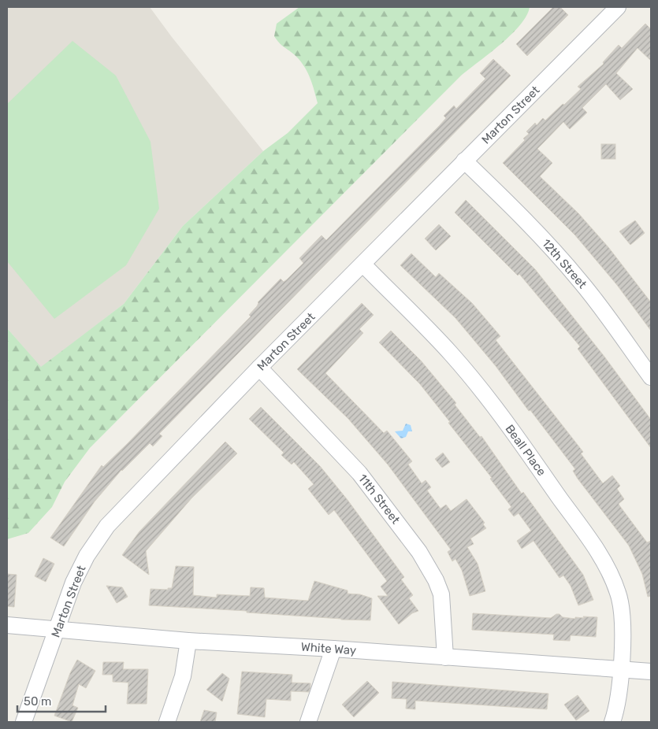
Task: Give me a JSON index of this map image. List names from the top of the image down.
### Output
{
  "streets": {
    "street": [
      "Marton Street",
      "12th Street",
      "Beall Place",
      "11th Street",
      "White Way"
    ]
  },
  "crossings": [
    ["Marton Street", "12th Street"],
    ["Marton Street", "Beall Place"],
    ["Marton Street", "11th Street"],
    ["Marton Street", "White Way"],
    ["Beall Place", "White Way"],
    ["11th Street", "White Way"]
  ],
  "scale_bar": "50 m"
}
